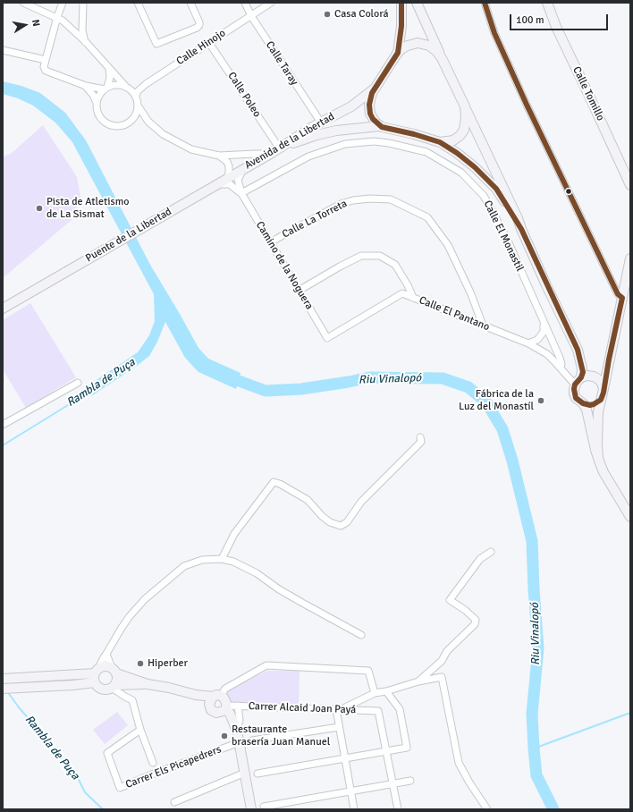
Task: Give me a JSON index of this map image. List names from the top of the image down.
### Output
{
  "streets": {
    "main road": ["Calle Tomillo", "Avenida de la Libertad", "Puente de la Libertad"],
    "street": [
      "Calle Hinojo",
      "Calle Taray",
      "Calle Poleo",
      "Calle La Torreta",
      "Calle El Monastil",
      "Camino de la Noguera",
      "Calle El Pantano",
      "Carrer Alcaid Joan Payá",
      "Carrer Els Picapedrers"
    ]
  },
  "crossings": [
    ["Calle Hinojo", "Calle Taray"],
    ["Calle Hinojo", "Calle Poleo"],
    ["Calle Taray", "Avenida de la Libertad"],
    ["Calle Poleo", "Avenida de la Libertad"],
    ["Avenida de la Libertad", "Puente de la Libertad"],
    ["Calle La Torreta", "Camino de la Noguera"],
    ["Calle La Torreta", "Calle El Pantano"],
    ["Calle El Monastil", "Camino de la Noguera"],
    ["Calle El Monastil", "Calle El Pantano"],
    ["Camino de la Noguera", "Calle El Pantano"]
  ],
  "water": ["Riu Vinalopó", "Rambla de Puça"],
  "places": [
    "Casa Colorá",
    "Pista de Atletismo de La Sismat",
    "Fábrica de la Luz del Monastíl",
    "Hiperber",
    "Restaurante brasería Juan Manuel"
  ],
  "scale_bar": "100 m",
  "north": "right"
}
